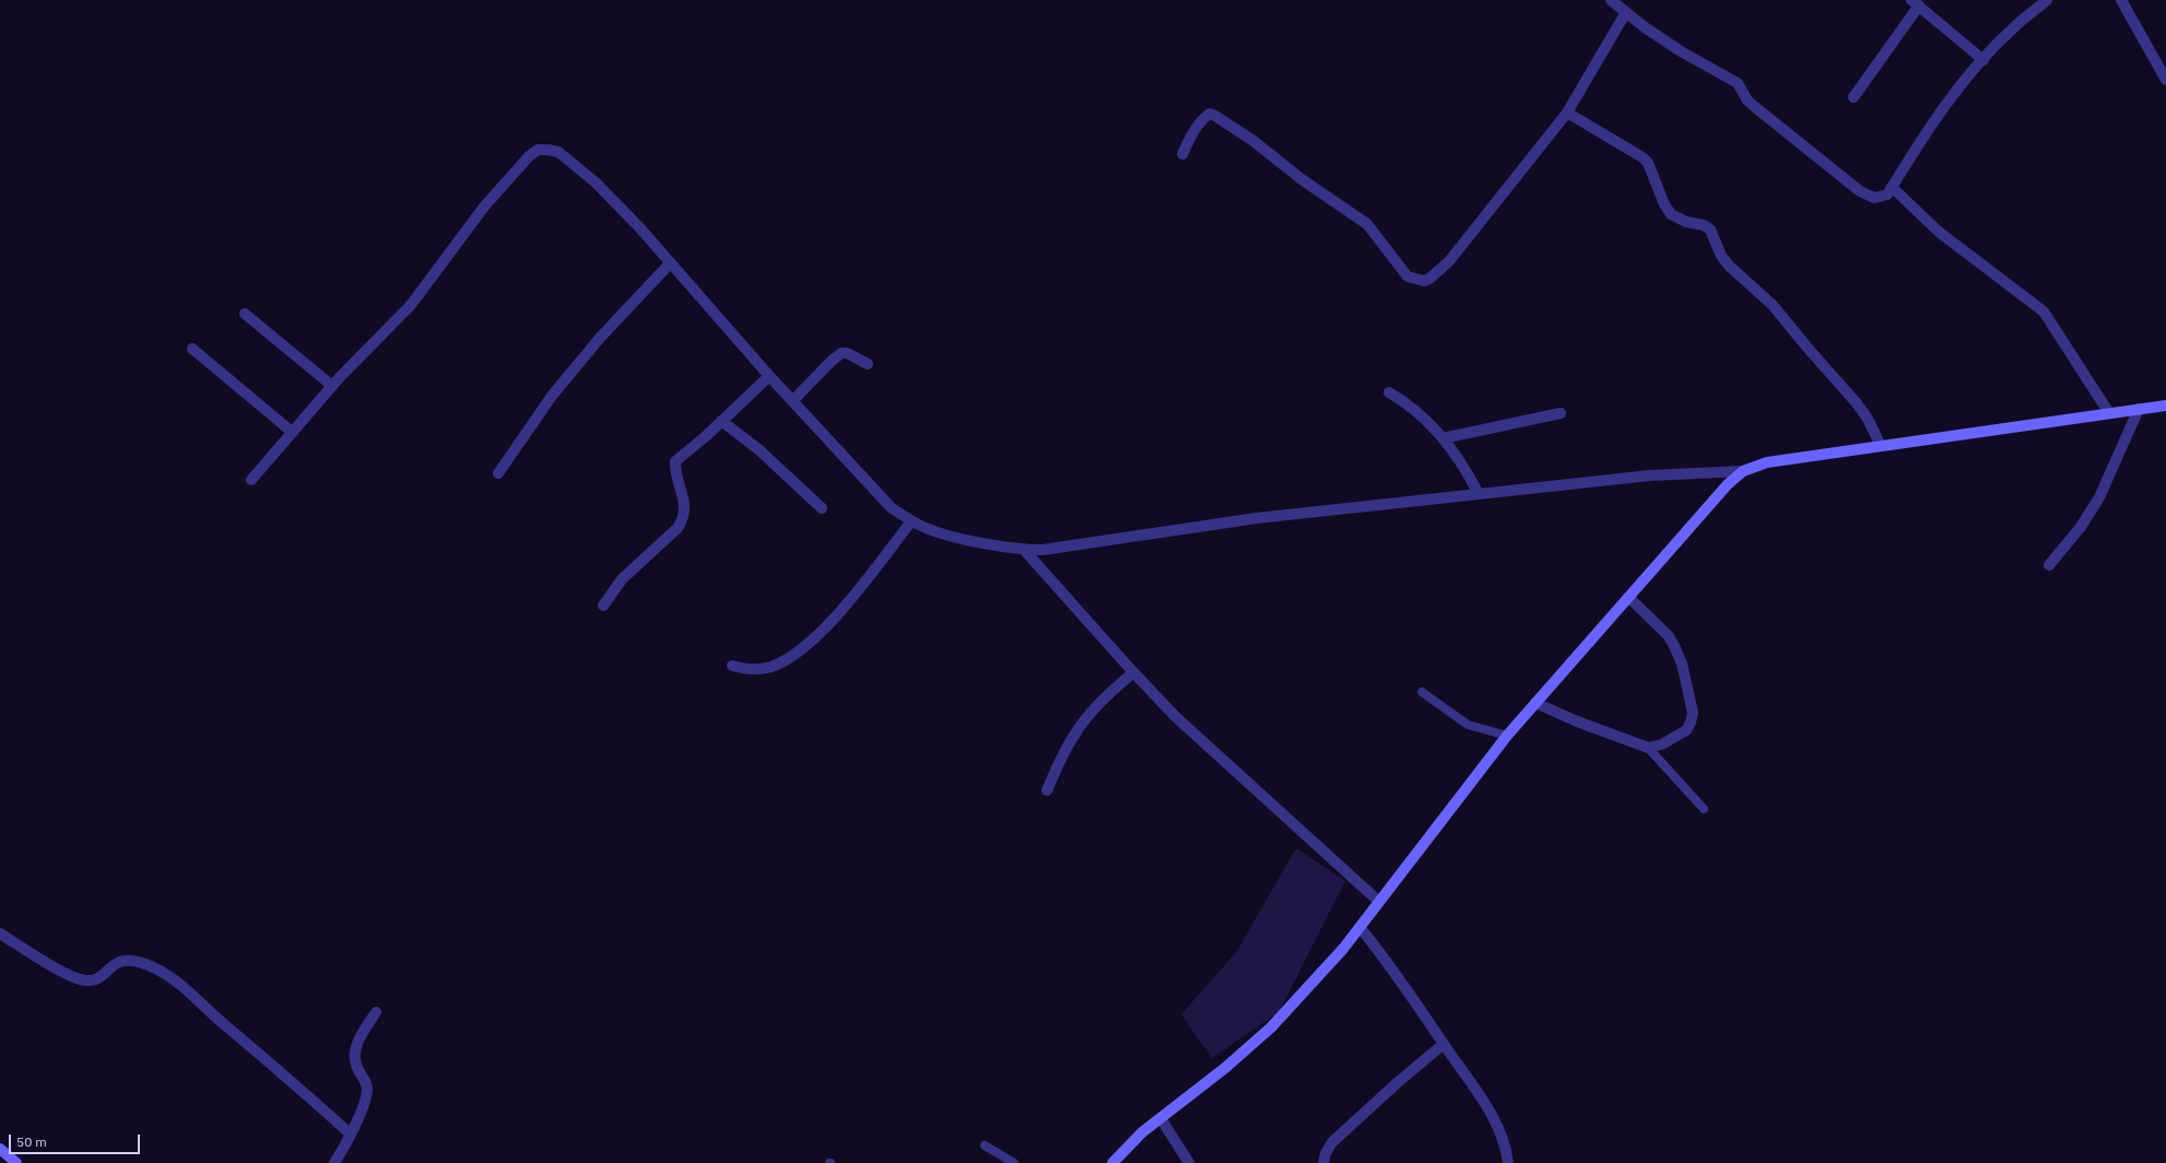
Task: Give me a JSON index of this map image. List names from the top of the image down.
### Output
{
  "scale_bar": "50 m"
}
